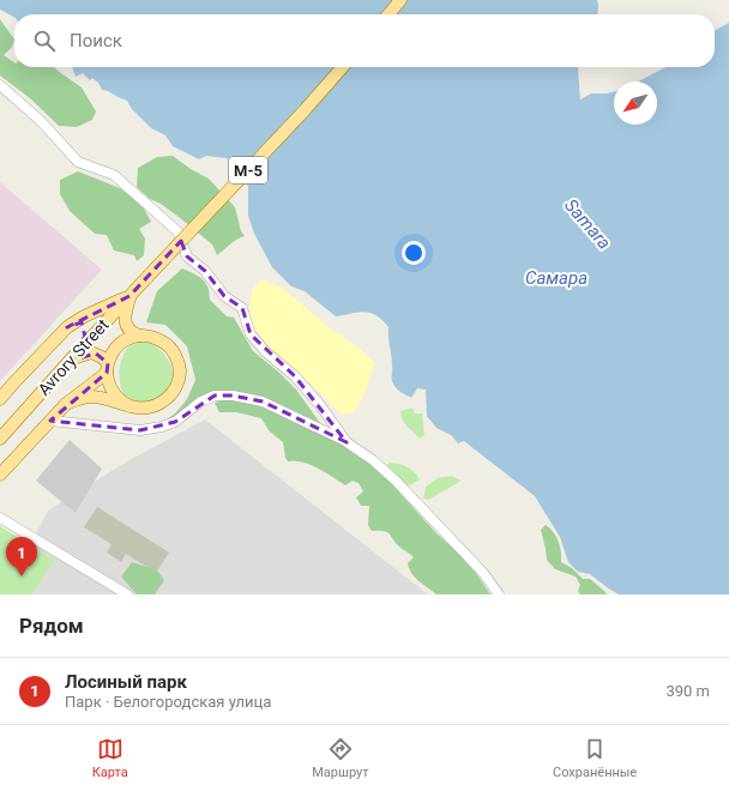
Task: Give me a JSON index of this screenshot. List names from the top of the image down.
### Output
{
  "streets": {
    "main road": ["М-5", "Avrory Street"]
  },
  "water": ["Samara", "Самара"],
  "north": "bottom left",
  "page": {
    "search": "Поиск",
    "pins": "1",
    "heading": "Рядом",
    "list": [
      {
        "mark": "1",
        "name": "Лосиный парк",
        "note": "Парк · Белогородская улица",
        "value": "390 m"
      }
    ],
    "nav": ["Карта", "Маршрут", "Сохранённые"]
  }
}
